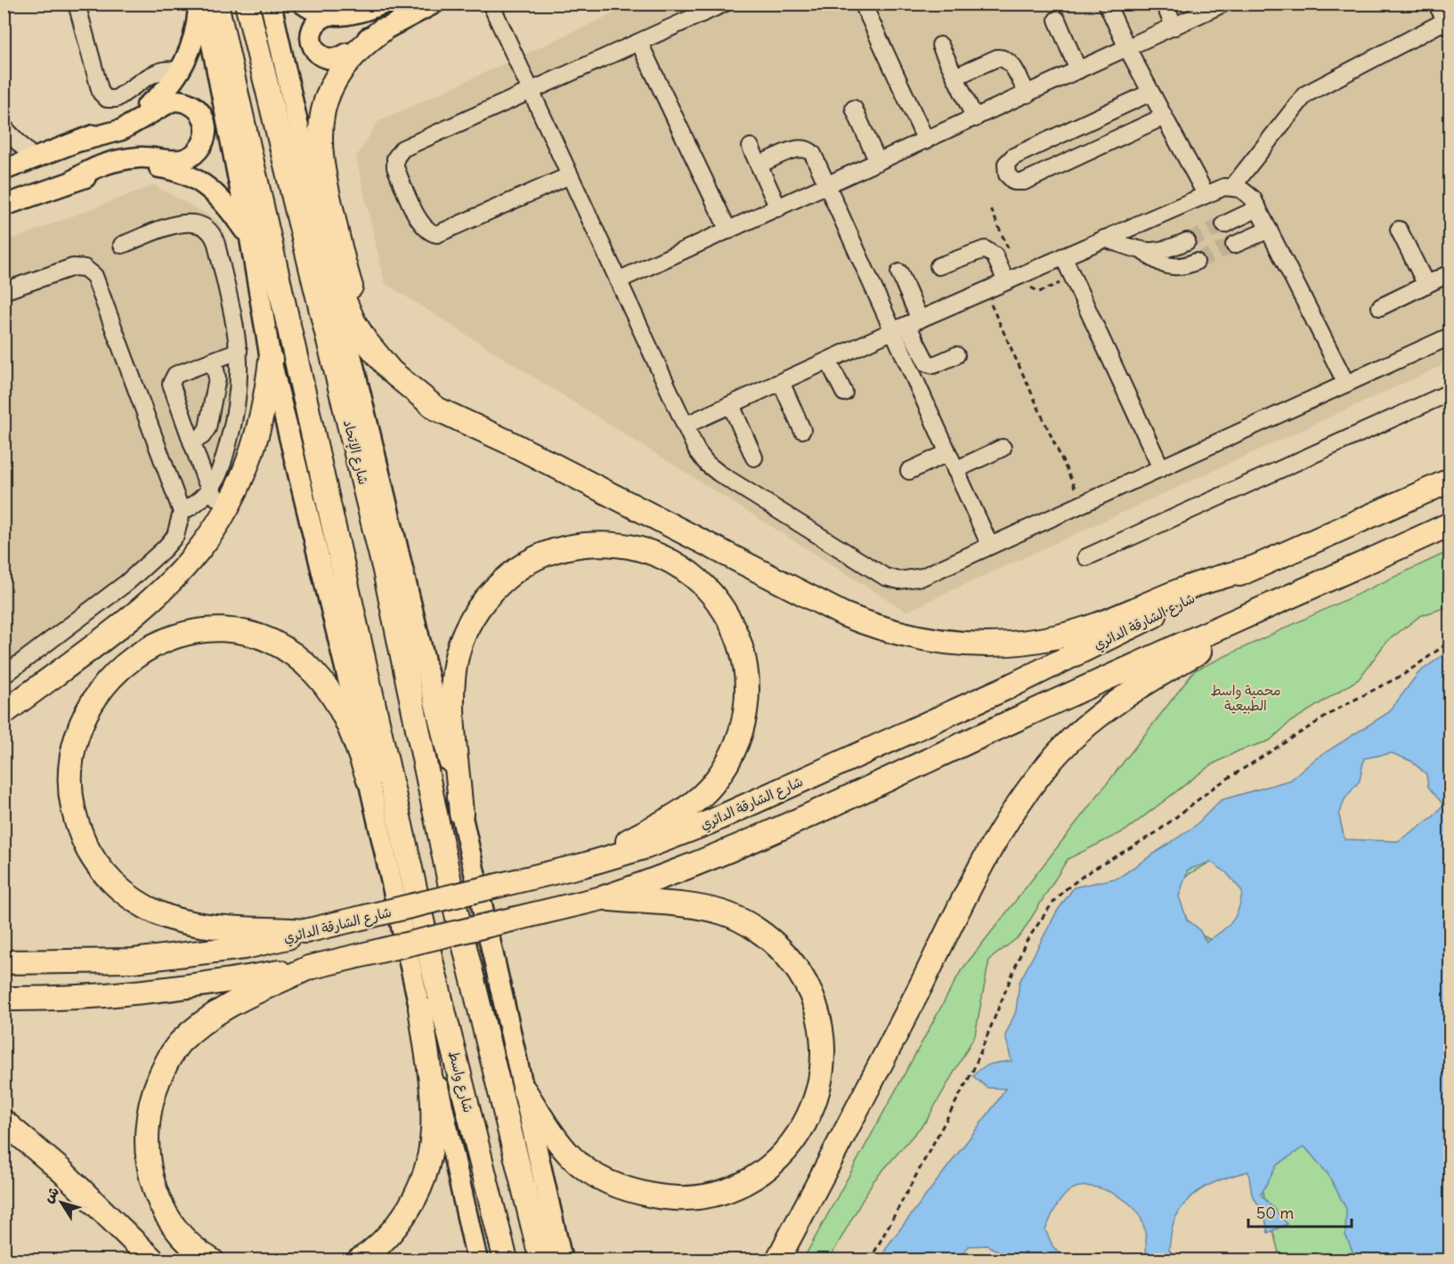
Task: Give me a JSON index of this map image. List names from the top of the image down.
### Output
{
  "streets": {
    "highway": ["شارع الإتحاد", "شارع الشارقة الدائري", "شارع واسط"]
  },
  "parks": ["محمية واسط الطبيعية"],
  "scale_bar": "50 m",
  "north": "top left"
}
